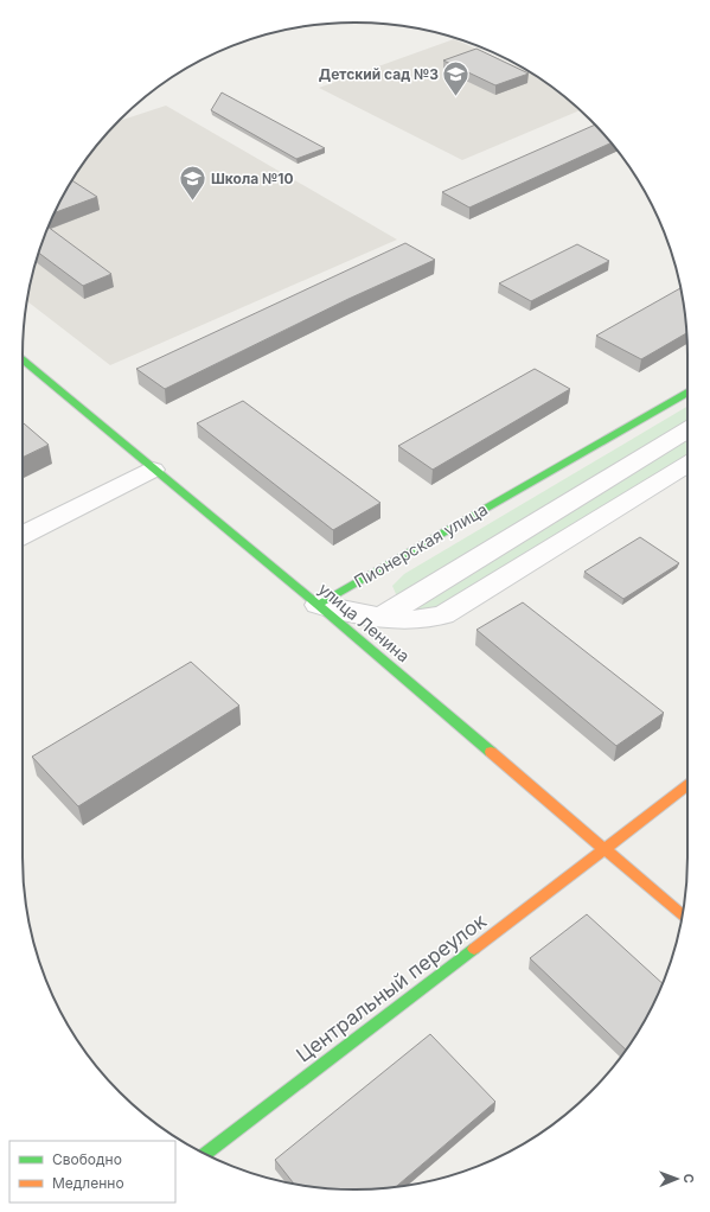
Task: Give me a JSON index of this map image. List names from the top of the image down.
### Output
{
  "streets": {
    "street": ["Пионерская улица", "улица Ленина", "Центральный переулок"]
  },
  "crossings": [
    ["Пионерская улица", "улица Ленина"],
    ["улица Ленина", "Центральный переулок"]
  ],
  "places": {
    "school or university": ["Детский сад №3", "Школа №10"]
  },
  "legend": ["Свободно", "Медленно"],
  "north": "right"
}
